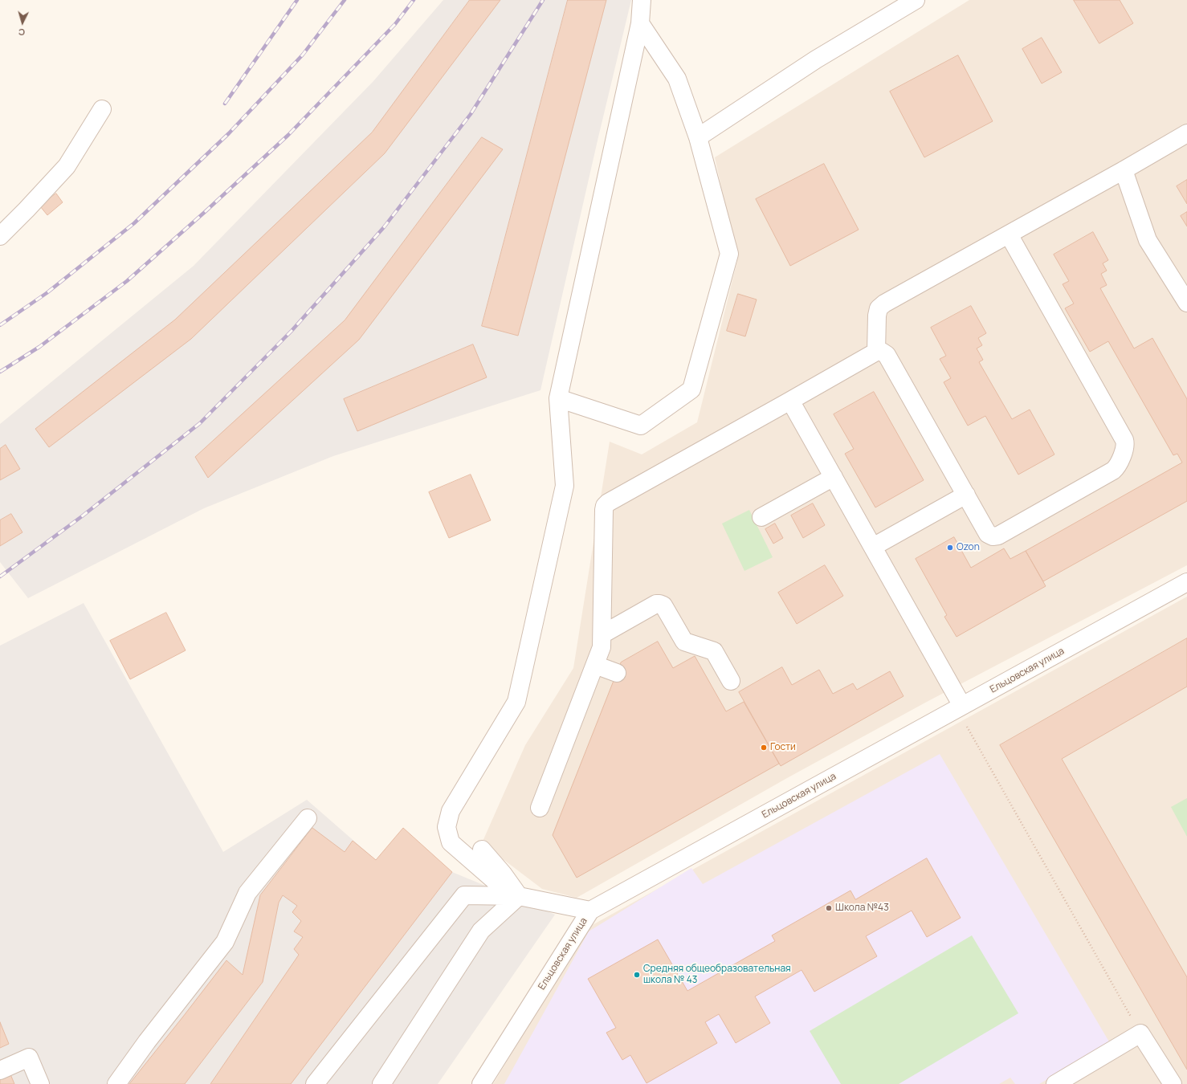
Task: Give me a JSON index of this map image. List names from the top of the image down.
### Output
{
  "streets": {
    "street": ["Ельцовская улица"]
  },
  "places": [
    "Ozon",
    "Гости",
    "Школа №43",
    "Средняя общеобразовательная школа № 43"
  ],
  "north": "bottom"
}
